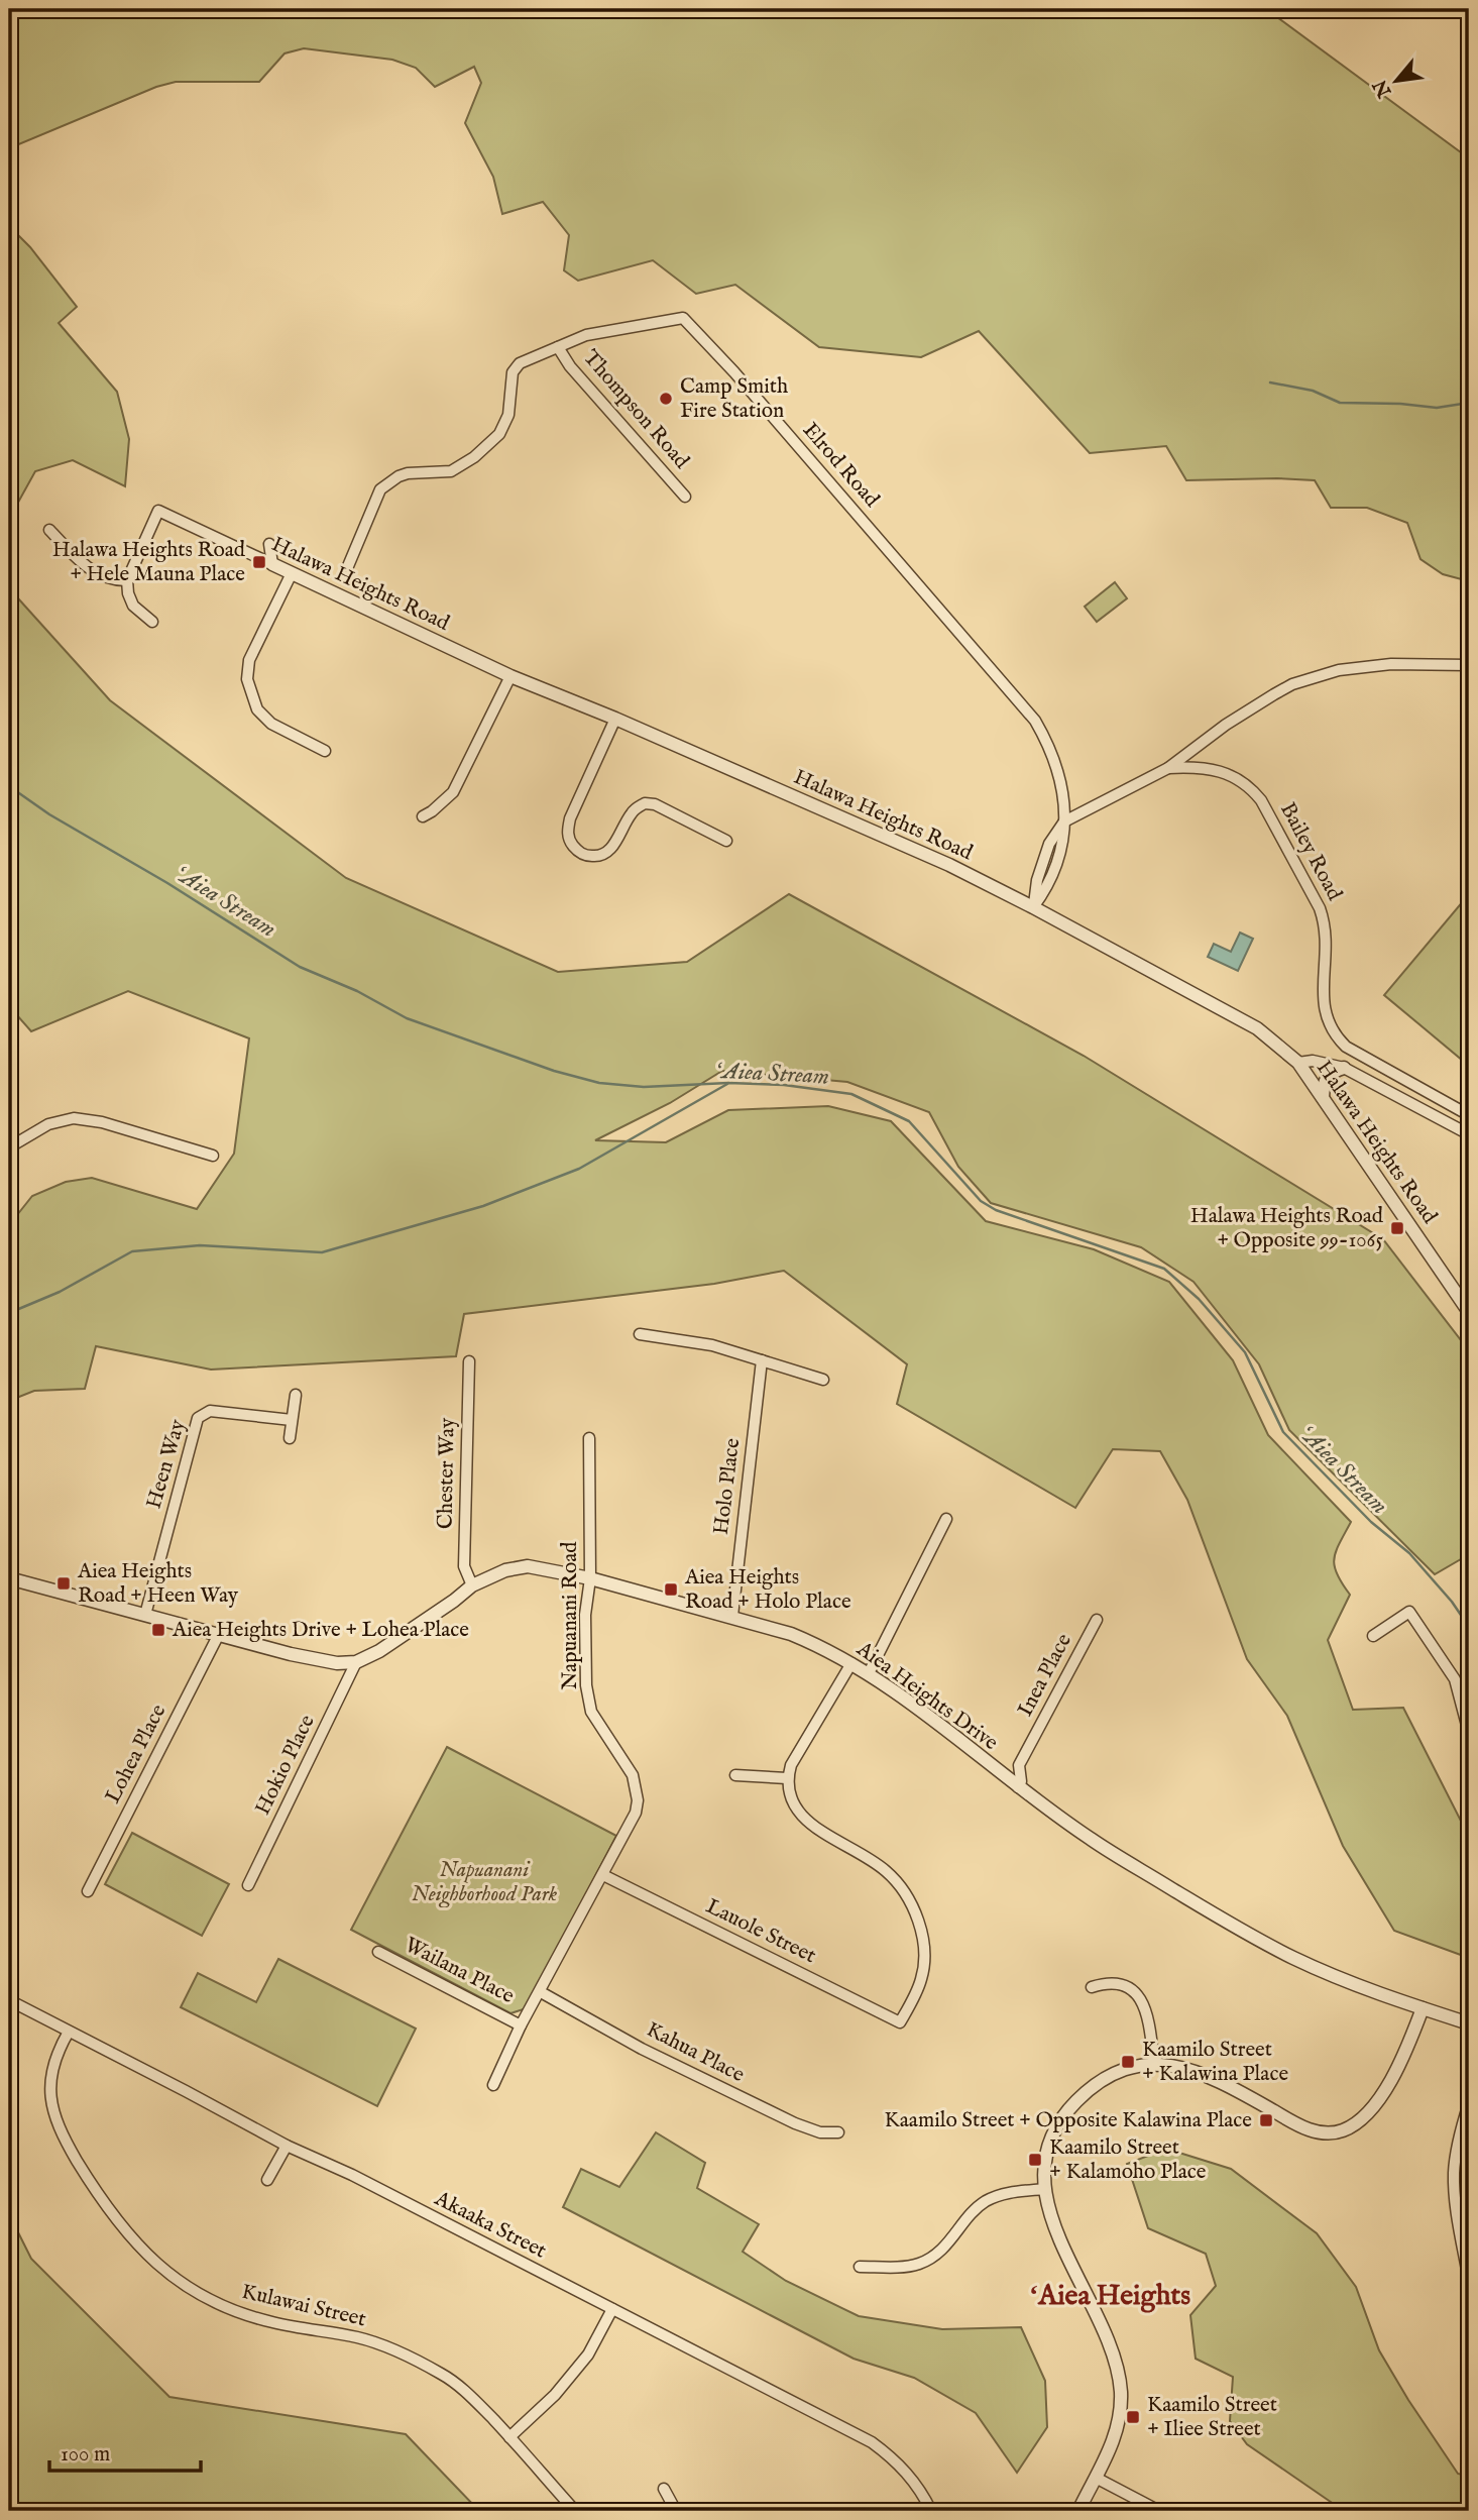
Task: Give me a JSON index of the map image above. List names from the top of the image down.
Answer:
{
  "streets": {
    "street": [
      "Thompson Road",
      "Elrod Road",
      "Halawa Heights Road",
      "Bailey Road",
      "Heen Way",
      "Chester Way",
      "Holo Place",
      "Napuanani Road",
      "Inea Place",
      "Aiea Heights Drive",
      "Lohea Place",
      "Hokio Place",
      "Lauole Street",
      "Wailana Place",
      "Kahua Place",
      "Akaaka Street",
      "Kulawai Street"
    ]
  },
  "crossings": [
    ["Thompson Road", "Elrod Road"],
    ["Elrod Road", "Bailey Road"],
    ["Chester Way", "Aiea Heights Drive"],
    ["Holo Place", "Aiea Heights Drive"],
    ["Napuanani Road", "Aiea Heights Drive"],
    ["Napuanani Road", "Lauole Street"],
    ["Napuanani Road", "Wailana Place"],
    ["Napuanani Road", "Kahua Place"],
    ["Inea Place", "Aiea Heights Drive"],
    ["Aiea Heights Drive", "Hokio Place"],
    ["Akaaka Street", "Kulawai Street"]
  ],
  "districts": ["ʻAiea Heights"],
  "water": ["ʻAiea Stream"],
  "parks": ["Napuanani Neighborhood Park"],
  "places": {
    "other": ["Camp Smith Fire Station"],
    "transit": [
      "Halawa Heights Road + Hele Mauna Place",
      "Halawa Heights Road + Opposite 99-1065",
      "Aiea Heights Road + Heen Way",
      "Aiea Heights Road + Holo Place",
      "Aiea Heights Drive + Lohea Place",
      "Kaamilo Street + Kalawina Place",
      "Kaamilo Street + Opposite Kalawina Place",
      "Kaamilo Street + Kalamoho Place",
      "Kaamilo Street + Iliee Street"
    ]
  },
  "scale_bar": "100 m",
  "north": "bottom left"
}
